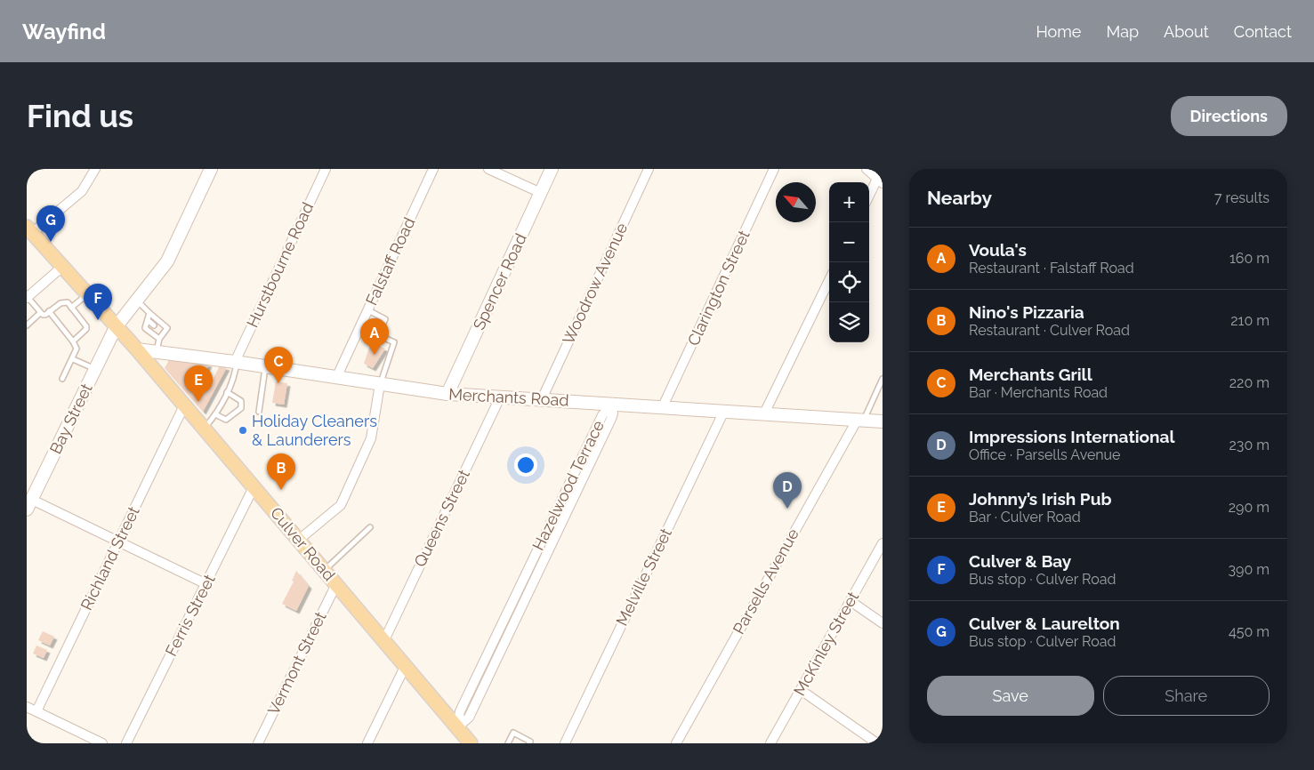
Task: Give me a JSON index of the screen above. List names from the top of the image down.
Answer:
{
  "streets": {
    "main road": ["Culver Road"],
    "street": [
      "Falstaff Road",
      "Hurstbourne Road",
      "Spencer Road",
      "Woodrow Avenue",
      "Clarington Street",
      "Merchants Road",
      "Bay Street",
      "Hazelwood Terrace",
      "Queens Street",
      "Richland Street",
      "Melville Street",
      "Parsells Avenue",
      "Ferris Street",
      "McKinley Street",
      "Vermont Street"
    ]
  },
  "crossings": [
    ["Falstaff Road", "Merchants Road"],
    ["Hurstbourne Road", "Merchants Road"],
    ["Spencer Road", "Merchants Road"],
    ["Woodrow Avenue", "Merchants Road"],
    ["Clarington Street", "Merchants Road"],
    ["Merchants Road", "Hazelwood Terrace"],
    ["Merchants Road", "Queens Street"],
    ["Merchants Road", "Culver Road"],
    ["Merchants Road", "Melville Street"],
    ["Merchants Road", "Parsells Avenue"],
    ["Bay Street", "Culver Road"],
    ["Hazelwood Terrace", "Culver Road"],
    ["Queens Street", "Culver Road"],
    ["Culver Road", "Richland Street"],
    ["Culver Road", "Ferris Street"],
    ["Culver Road", "Vermont Street"]
  ],
  "places": ["Holiday Cleaners & Launderers"],
  "north": "top left",
  "page": {
    "header": "Wayfind",
    "nav": [
      "Home",
      "Map",
      "About",
      "Contact"
    ],
    "buttons": [
      "Directions",
      ["Save", "Share"]
    ],
    "title": "Find us",
    "heading": ["Nearby", "7 results"],
    "map_buttons": ["+", "−"],
    "pins": [
      "G",
      "F",
      "A",
      "C",
      "E",
      "B",
      "D"
    ],
    "list": [
      {
        "mark": "A",
        "name": "Voula's",
        "note": "Restaurant · Falstaff Road",
        "value": "160 m"
      },
      {
        "mark": "B",
        "name": "Nino's Pizzaria",
        "note": "Restaurant · Culver Road",
        "value": "210 m"
      },
      {
        "mark": "C",
        "name": "Merchants Grill",
        "note": "Bar · Merchants Road",
        "value": "220 m"
      },
      {
        "mark": "D",
        "name": "Impressions International",
        "note": "Office · Parsells Avenue",
        "value": "230 m"
      },
      {
        "mark": "E",
        "name": "Johnny’s Irish Pub",
        "note": "Bar · Culver Road",
        "value": "290 m"
      },
      {
        "mark": "F",
        "name": "Culver & Bay",
        "note": "Bus stop · Culver Road",
        "value": "390 m"
      },
      {
        "mark": "G",
        "name": "Culver & Laurelton",
        "note": "Bus stop · Culver Road",
        "value": "450 m"
      }
    ]
  }
}
